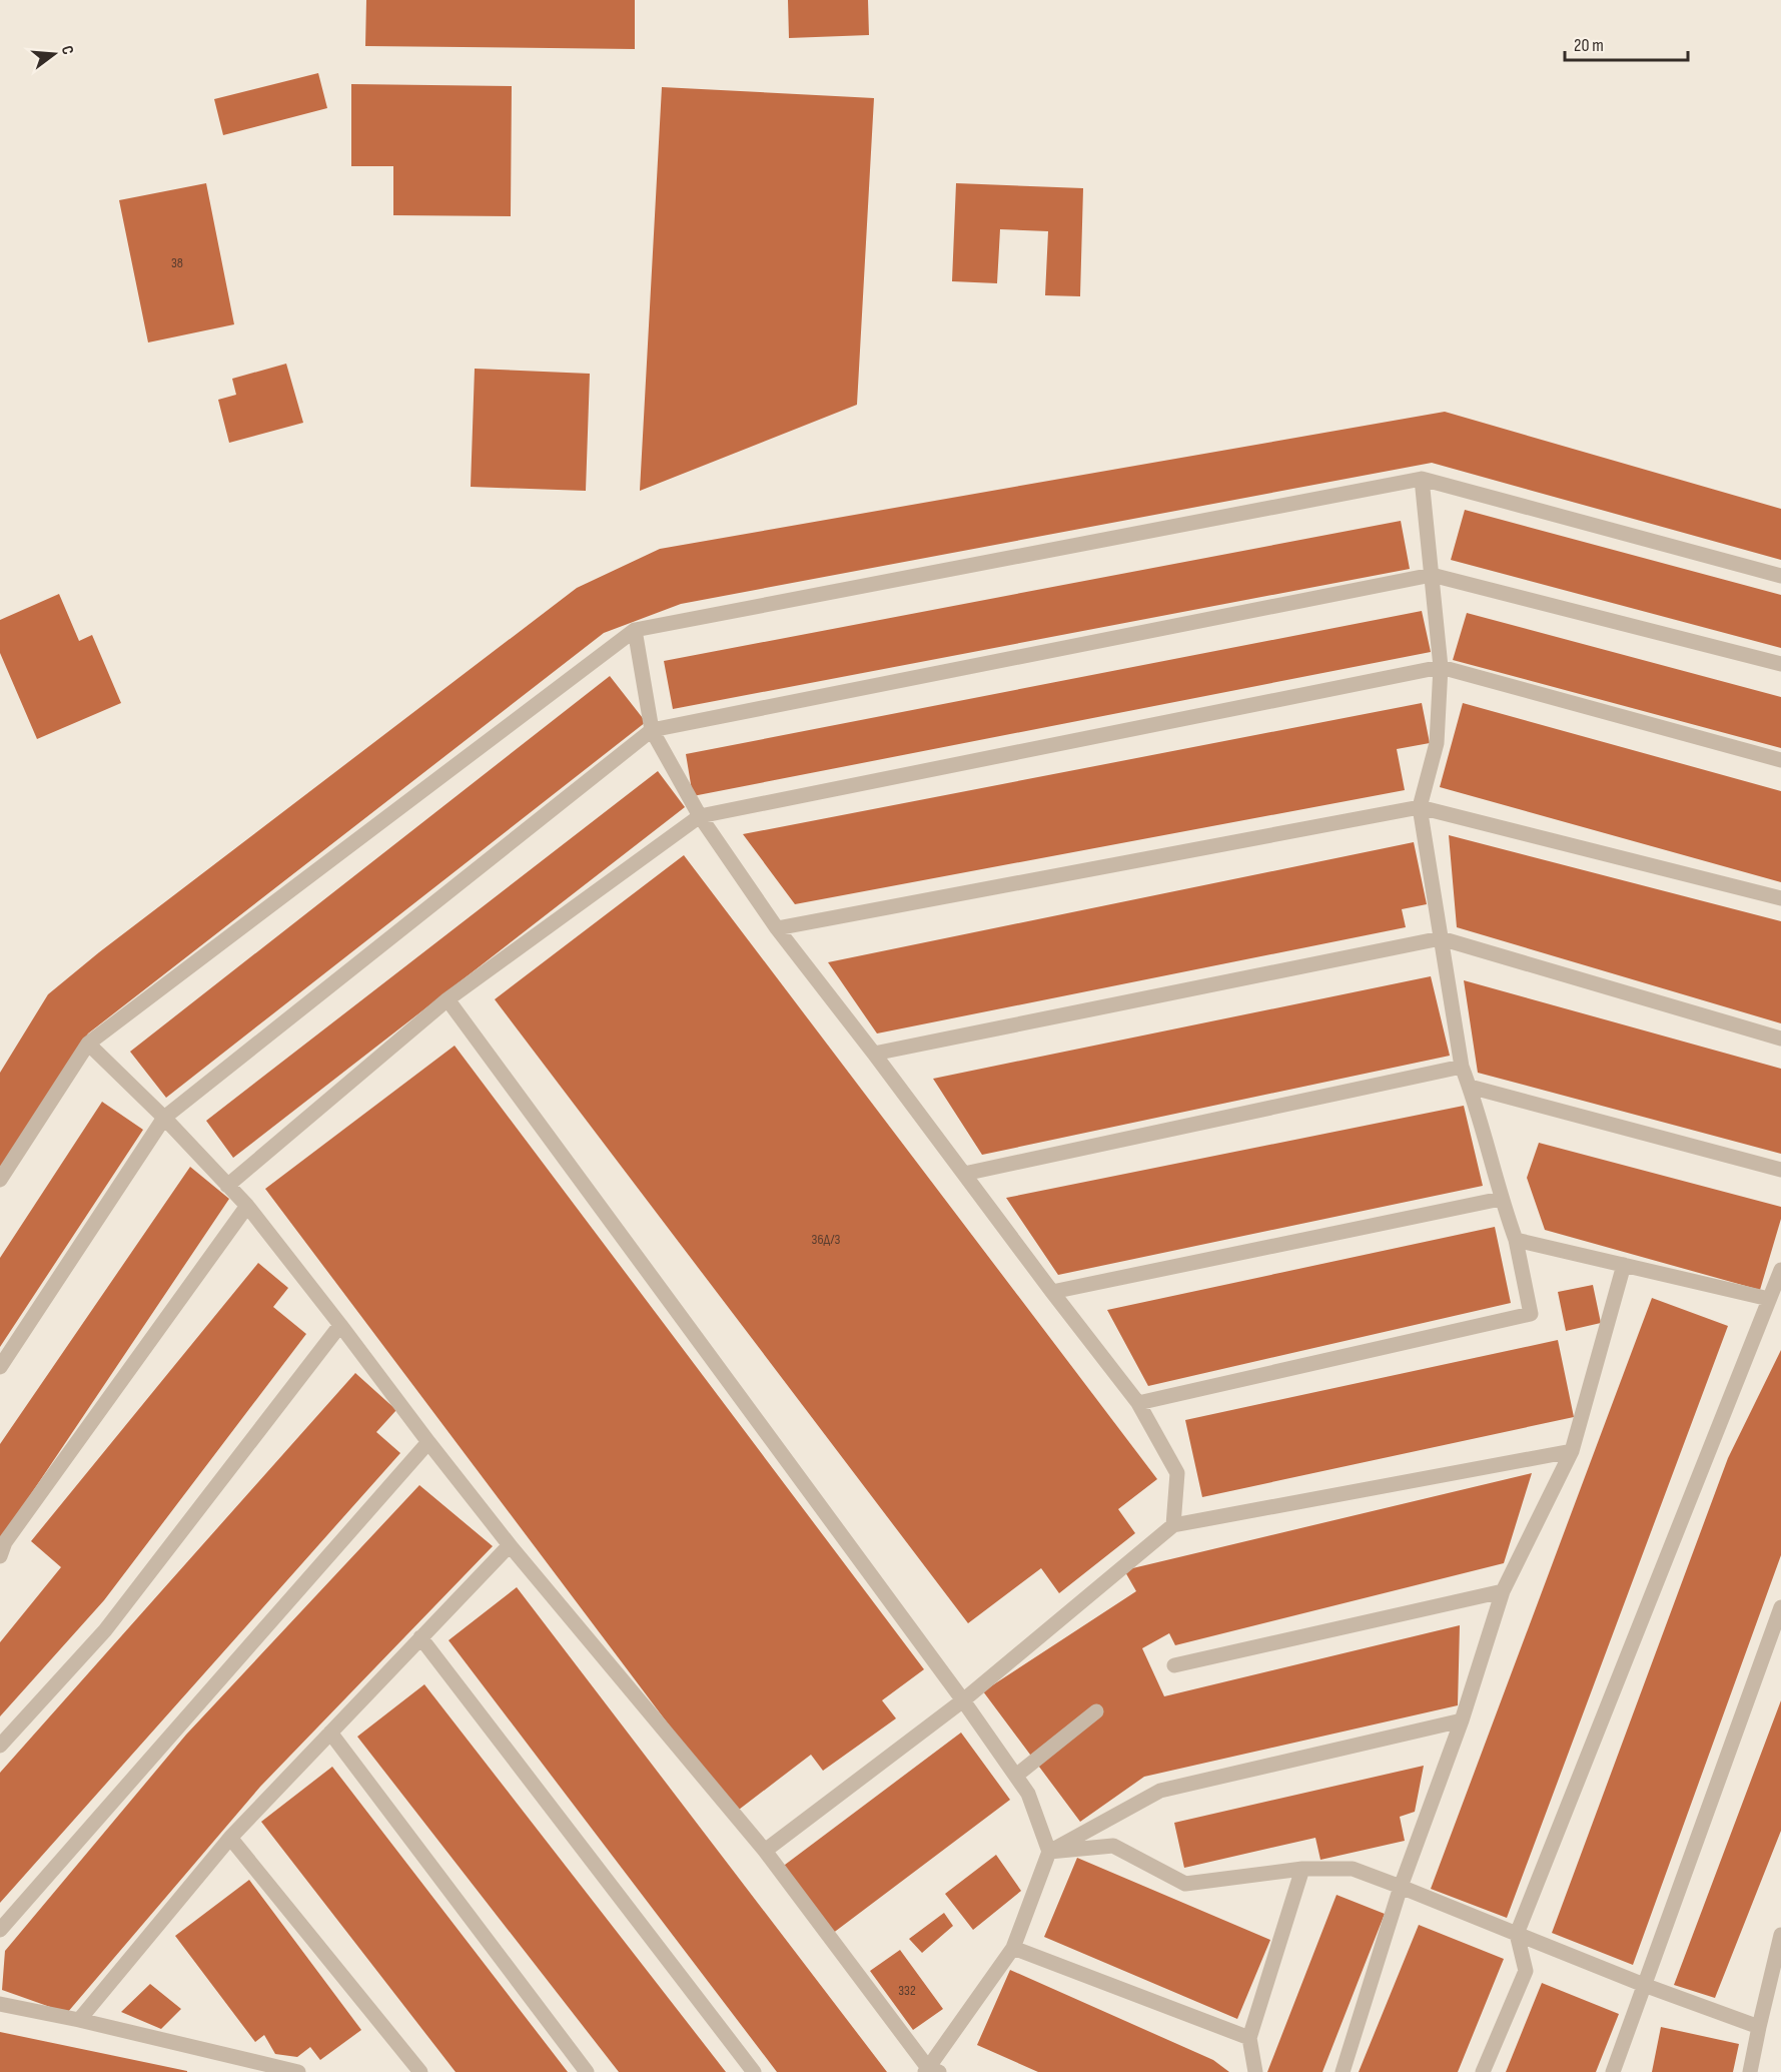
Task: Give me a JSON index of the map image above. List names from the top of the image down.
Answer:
{
  "house_numbers": ["38", "36Д/3", "332"],
  "scale_bar": "20 m",
  "north": "right"
}
